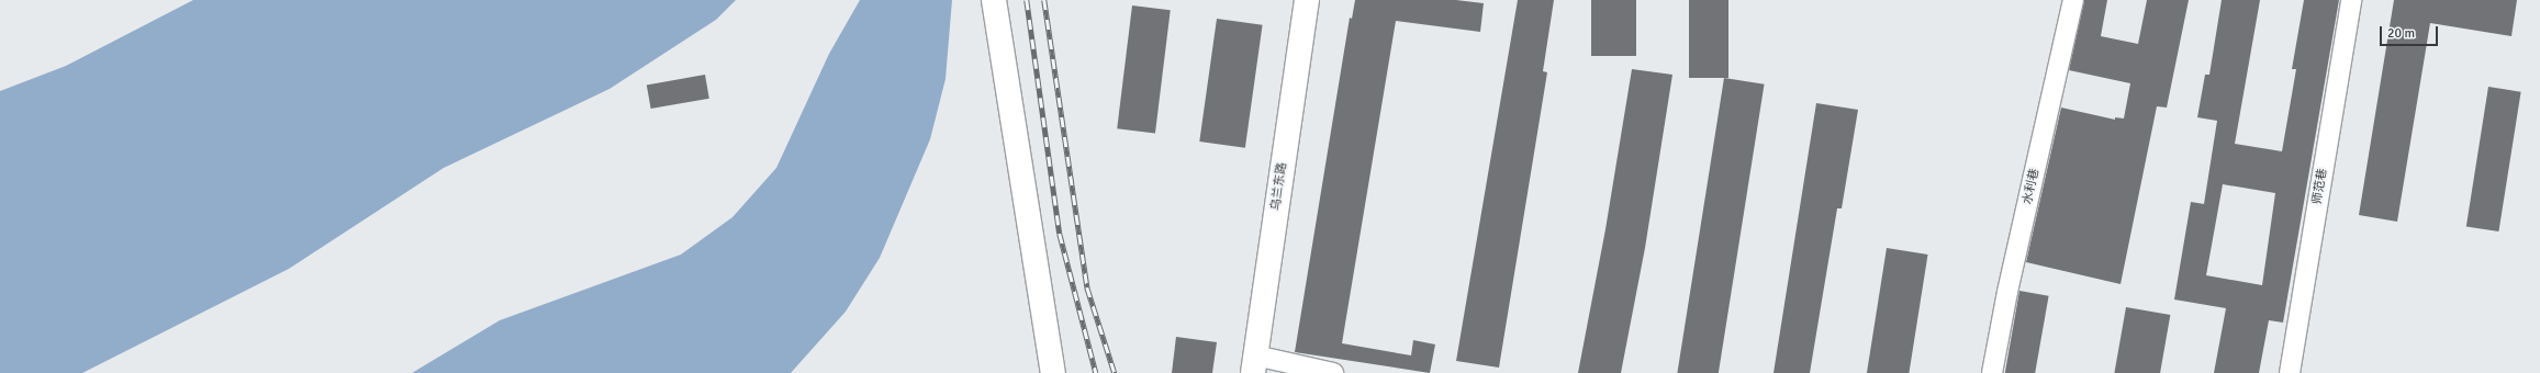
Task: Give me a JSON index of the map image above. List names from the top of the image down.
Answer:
{
  "streets": {
    "main road": ["乌兰东路"],
    "street": ["水利巷", "师范巷"]
  },
  "scale_bar": "20 m"
}
